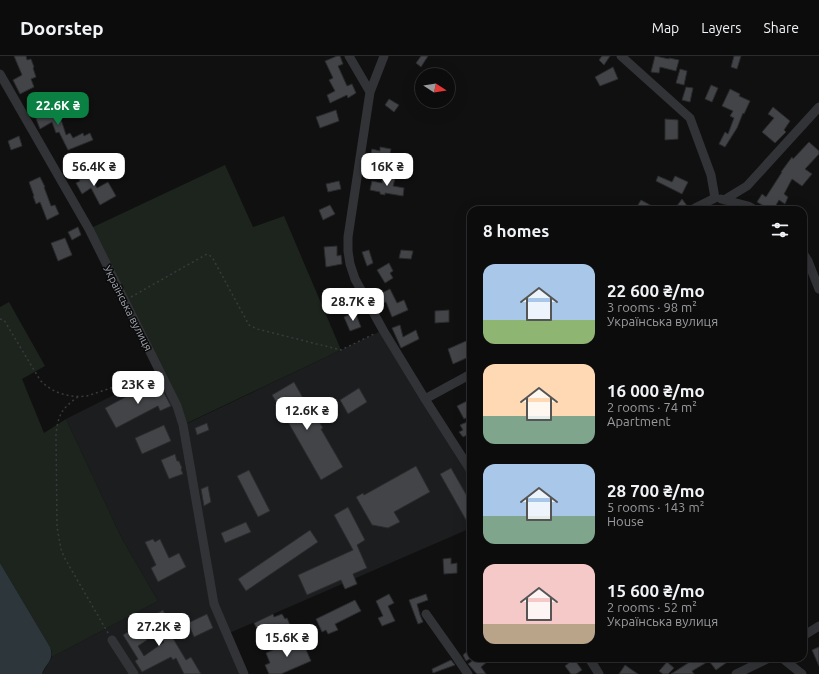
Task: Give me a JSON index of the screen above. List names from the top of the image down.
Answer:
{
  "streets": {
    "street": ["Українська вулиця"]
  },
  "north": "right",
  "page": {
    "header": "Doorstep",
    "nav": ["Map", "Layers", "Share"],
    "price": [
      "22.6K ₴",
      "56.4K ₴",
      "16K ₴",
      "28.7K ₴",
      "23K ₴",
      "12.6K ₴",
      "27.2K ₴",
      "15.6K ₴"
    ],
    "heading": "8 homes",
    "list": [
      {
        "name": "22 600 ₴/mo",
        "note": "3 rooms · 98 m² · Українська вулиця"
      },
      {
        "name": "16 000 ₴/mo",
        "note": "2 rooms · 74 m² · Apartment"
      },
      {
        "name": "28 700 ₴/mo",
        "note": "5 rooms · 143 m² · House"
      },
      {
        "name": "15 600 ₴/mo",
        "note": "2 rooms · 52 m² · Українська вулиця"
      }
    ]
  }
}
